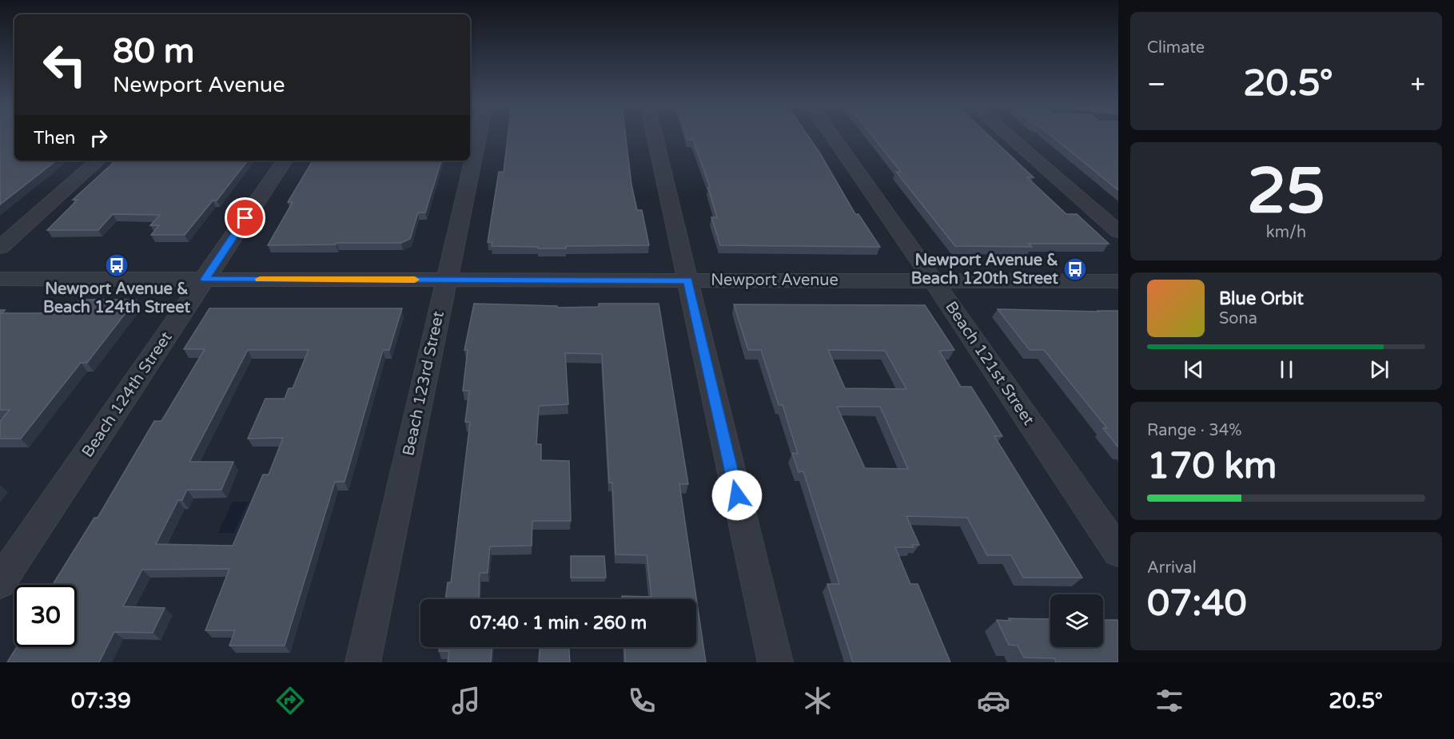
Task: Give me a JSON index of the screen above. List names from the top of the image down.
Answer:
{
  "streets": {
    "street": [
      "Newport Avenue",
      "Beach 121st Street",
      "Beach 123rd Street",
      "Beach 124th Street"
    ]
  },
  "crossings": [
    ["Newport Avenue", "Beach 121st Street"],
    ["Newport Avenue", "Beach 123rd Street"],
    ["Newport Avenue", "Beach 124th Street"]
  ],
  "places": {
    "bus stop": ["Newport Avenue & Beach 124th Street", "Newport Avenue & Beach 120th Street"]
  },
  "page": {
    "tile": [
      "Climate",
      ["25", "km/h"],
      ["Range · 34%", "170 km"],
      ["Arrival", "07:40"]
    ],
    "turn": ["80 m", "Newport Avenue"],
    "heat": ["−", "20.5°", "+"],
    "then": "Then",
    "song": ["Blue Orbit", "Sona"],
    "limit": "30",
    "trip": "07:40 · 1 min · 260 m",
    "tabs": ["07:39", "20.5°"]
  }
}
